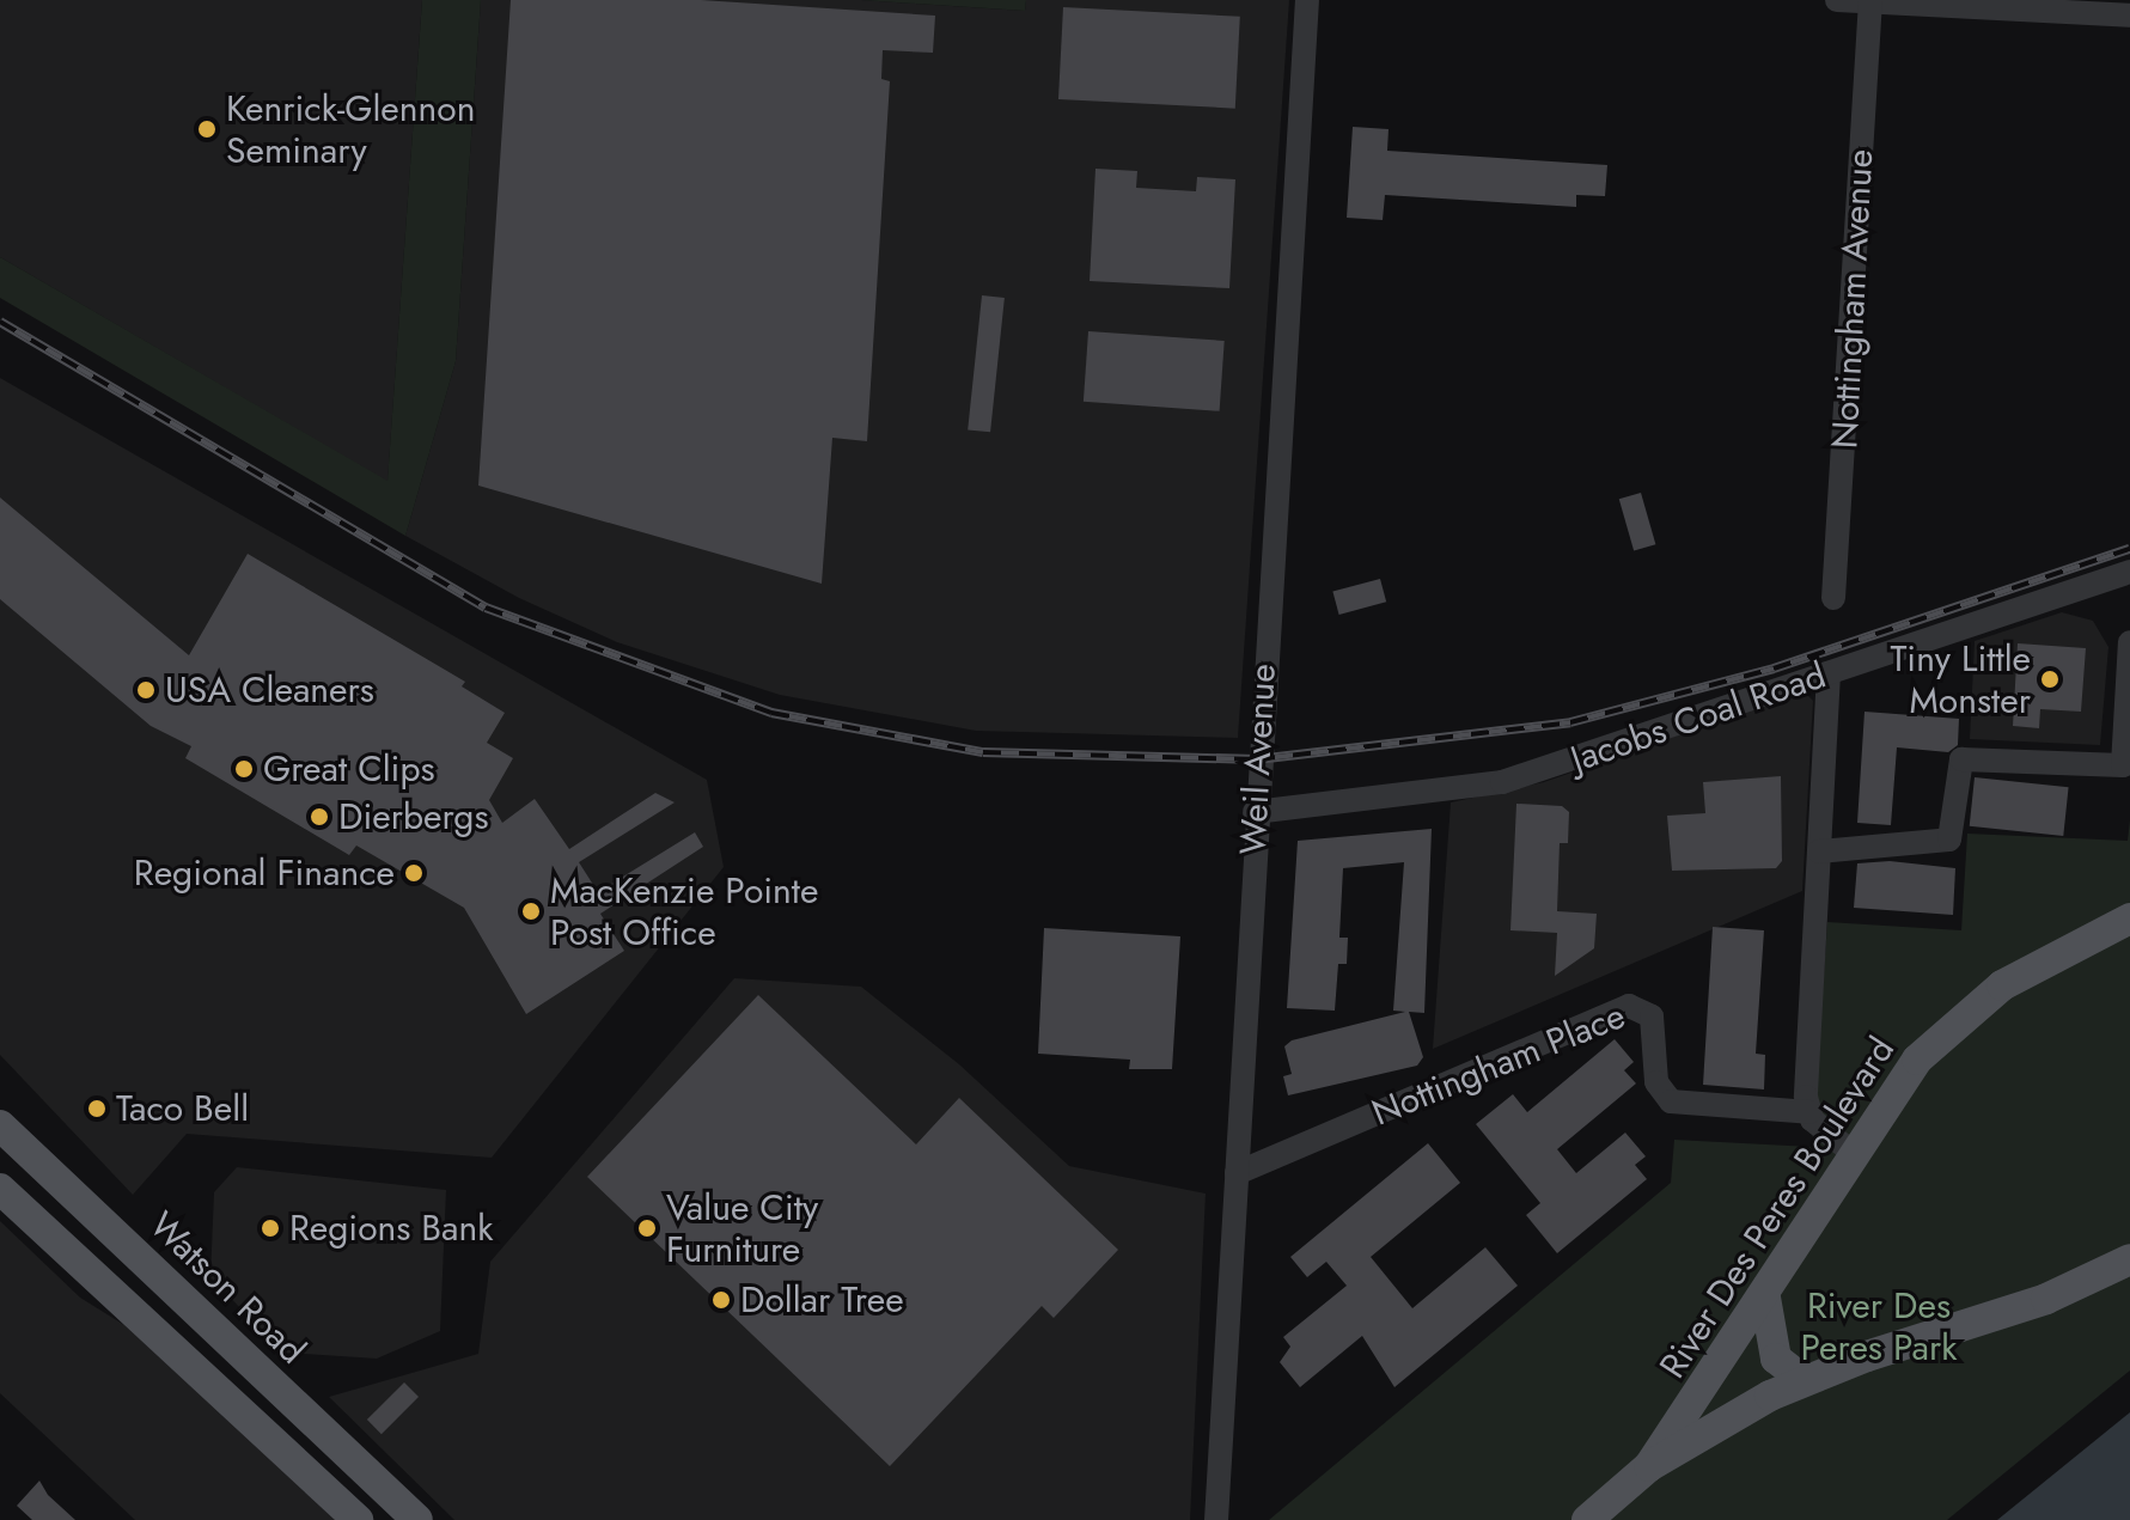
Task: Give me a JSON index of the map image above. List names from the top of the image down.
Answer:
{
  "streets": {
    "main road": ["River Des Peres Boulevard", "Watson Road"],
    "street": [
      "Nottingham Avenue",
      "Jacobs Coal Road",
      "Weil Avenue",
      "Nottingham Place"
    ]
  },
  "crossings": [
    ["Jacobs Coal Road", "Weil Avenue"],
    ["Weil Avenue", "Nottingham Place"]
  ],
  "parks": ["River Des Peres Park"],
  "places": [
    "Kenrick-Glennon Seminary",
    "Tiny Little Monster",
    "USA Cleaners",
    "Great Clips",
    "Dierbergs",
    "Regional Finance",
    "MacKenzie Pointe Post Office",
    "Taco Bell",
    "Regions Bank",
    "Value City Furniture",
    "Dollar Tree"
  ]
}
